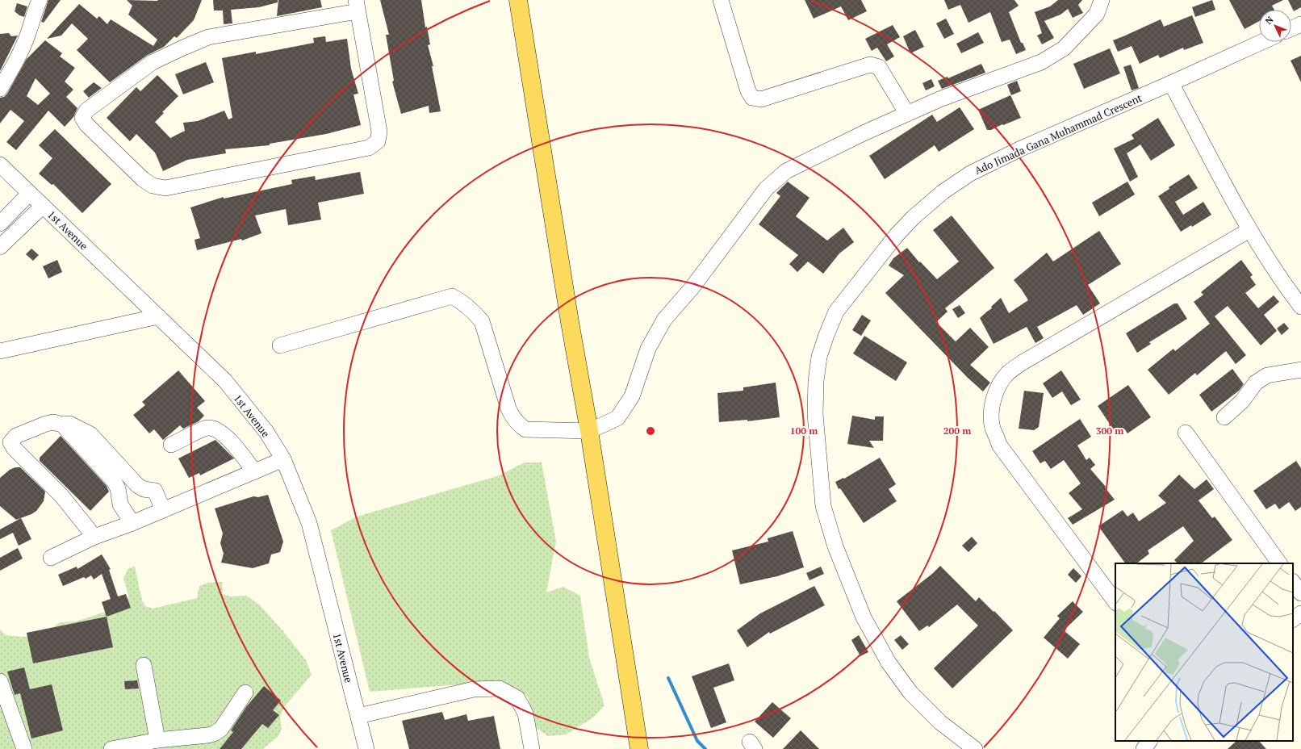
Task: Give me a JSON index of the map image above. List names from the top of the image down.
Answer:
{
  "streets": {
    "street": ["Ado Jimada Gana Muhammad Crescent", "1st Avenue"]
  },
  "north": "top left",
  "rings": ["100 m", "200 m", "300 m"]
}
